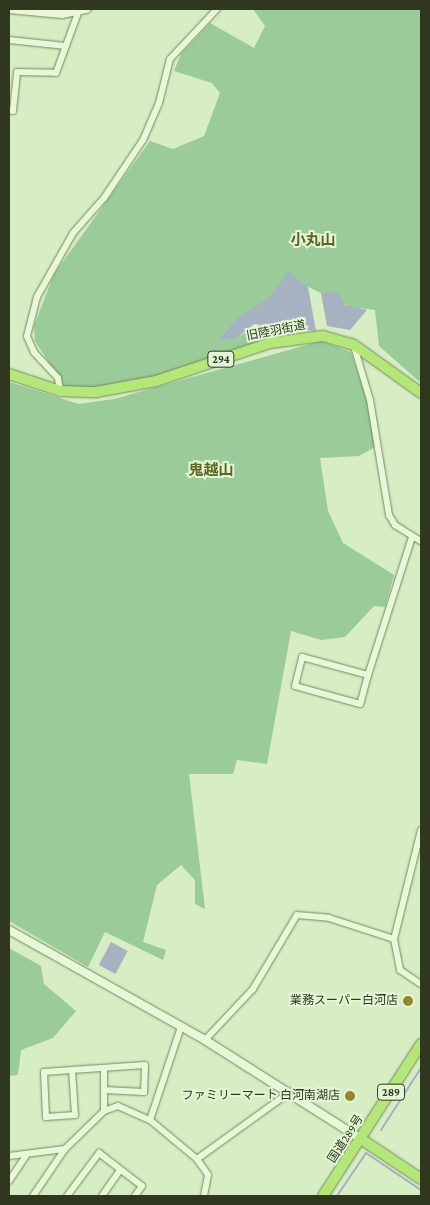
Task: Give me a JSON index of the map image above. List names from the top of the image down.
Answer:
{
  "streets": {
    "highway": [
      "旧陸羽街道",
      "294",
      "289",
      "国道289号"
    ]
  },
  "districts": ["小丸山", "鬼越山"],
  "places": ["業務スーパー白河店", "ファミリーマート 白河南湖店"]
}
